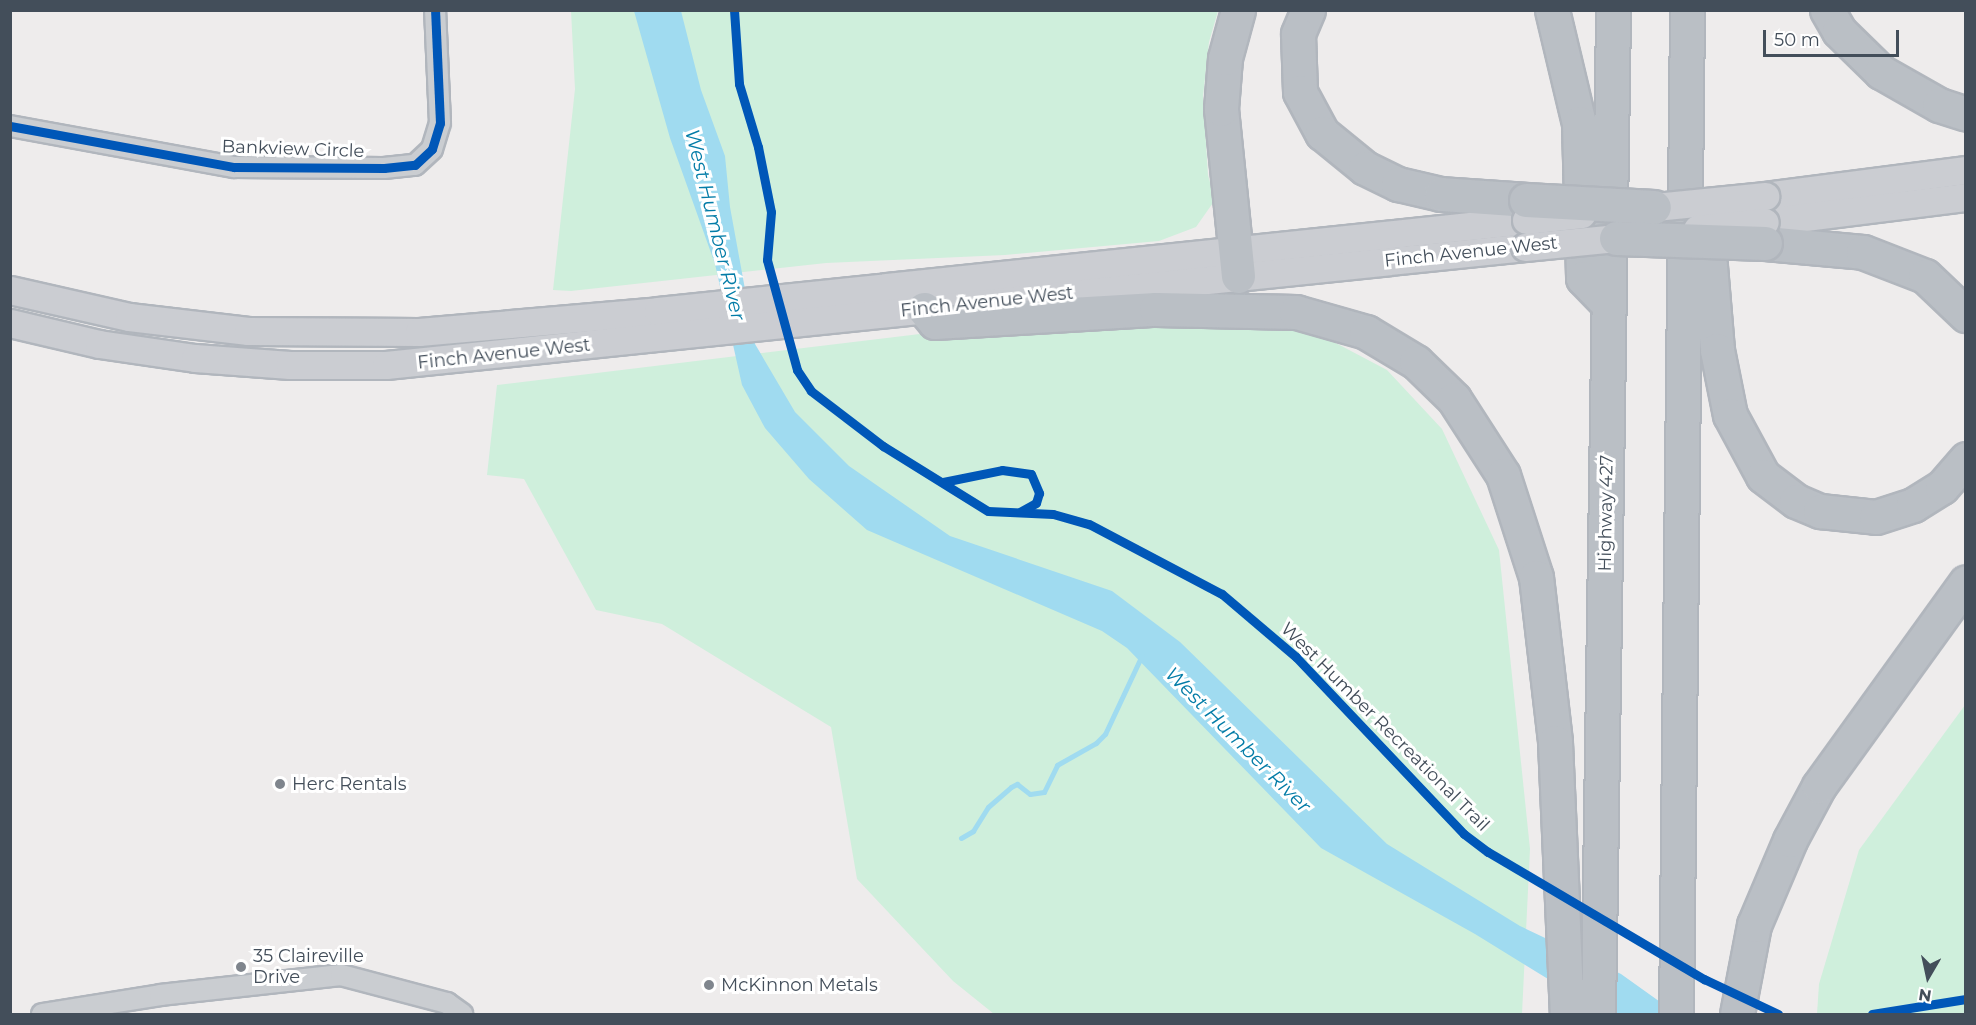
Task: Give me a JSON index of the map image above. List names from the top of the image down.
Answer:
{
  "streets": {
    "highway": ["Highway 427"],
    "main road": ["Finch Avenue West"],
    "street": ["Bankview Circle"],
    "cycle path": ["West Humber Recreational Trail"]
  },
  "water": ["West Humber River"],
  "places": ["Herc Rentals", "35 Claireville Drive", "McKinnon Metals"],
  "scale_bar": "50 m",
  "north": "bottom"
}
